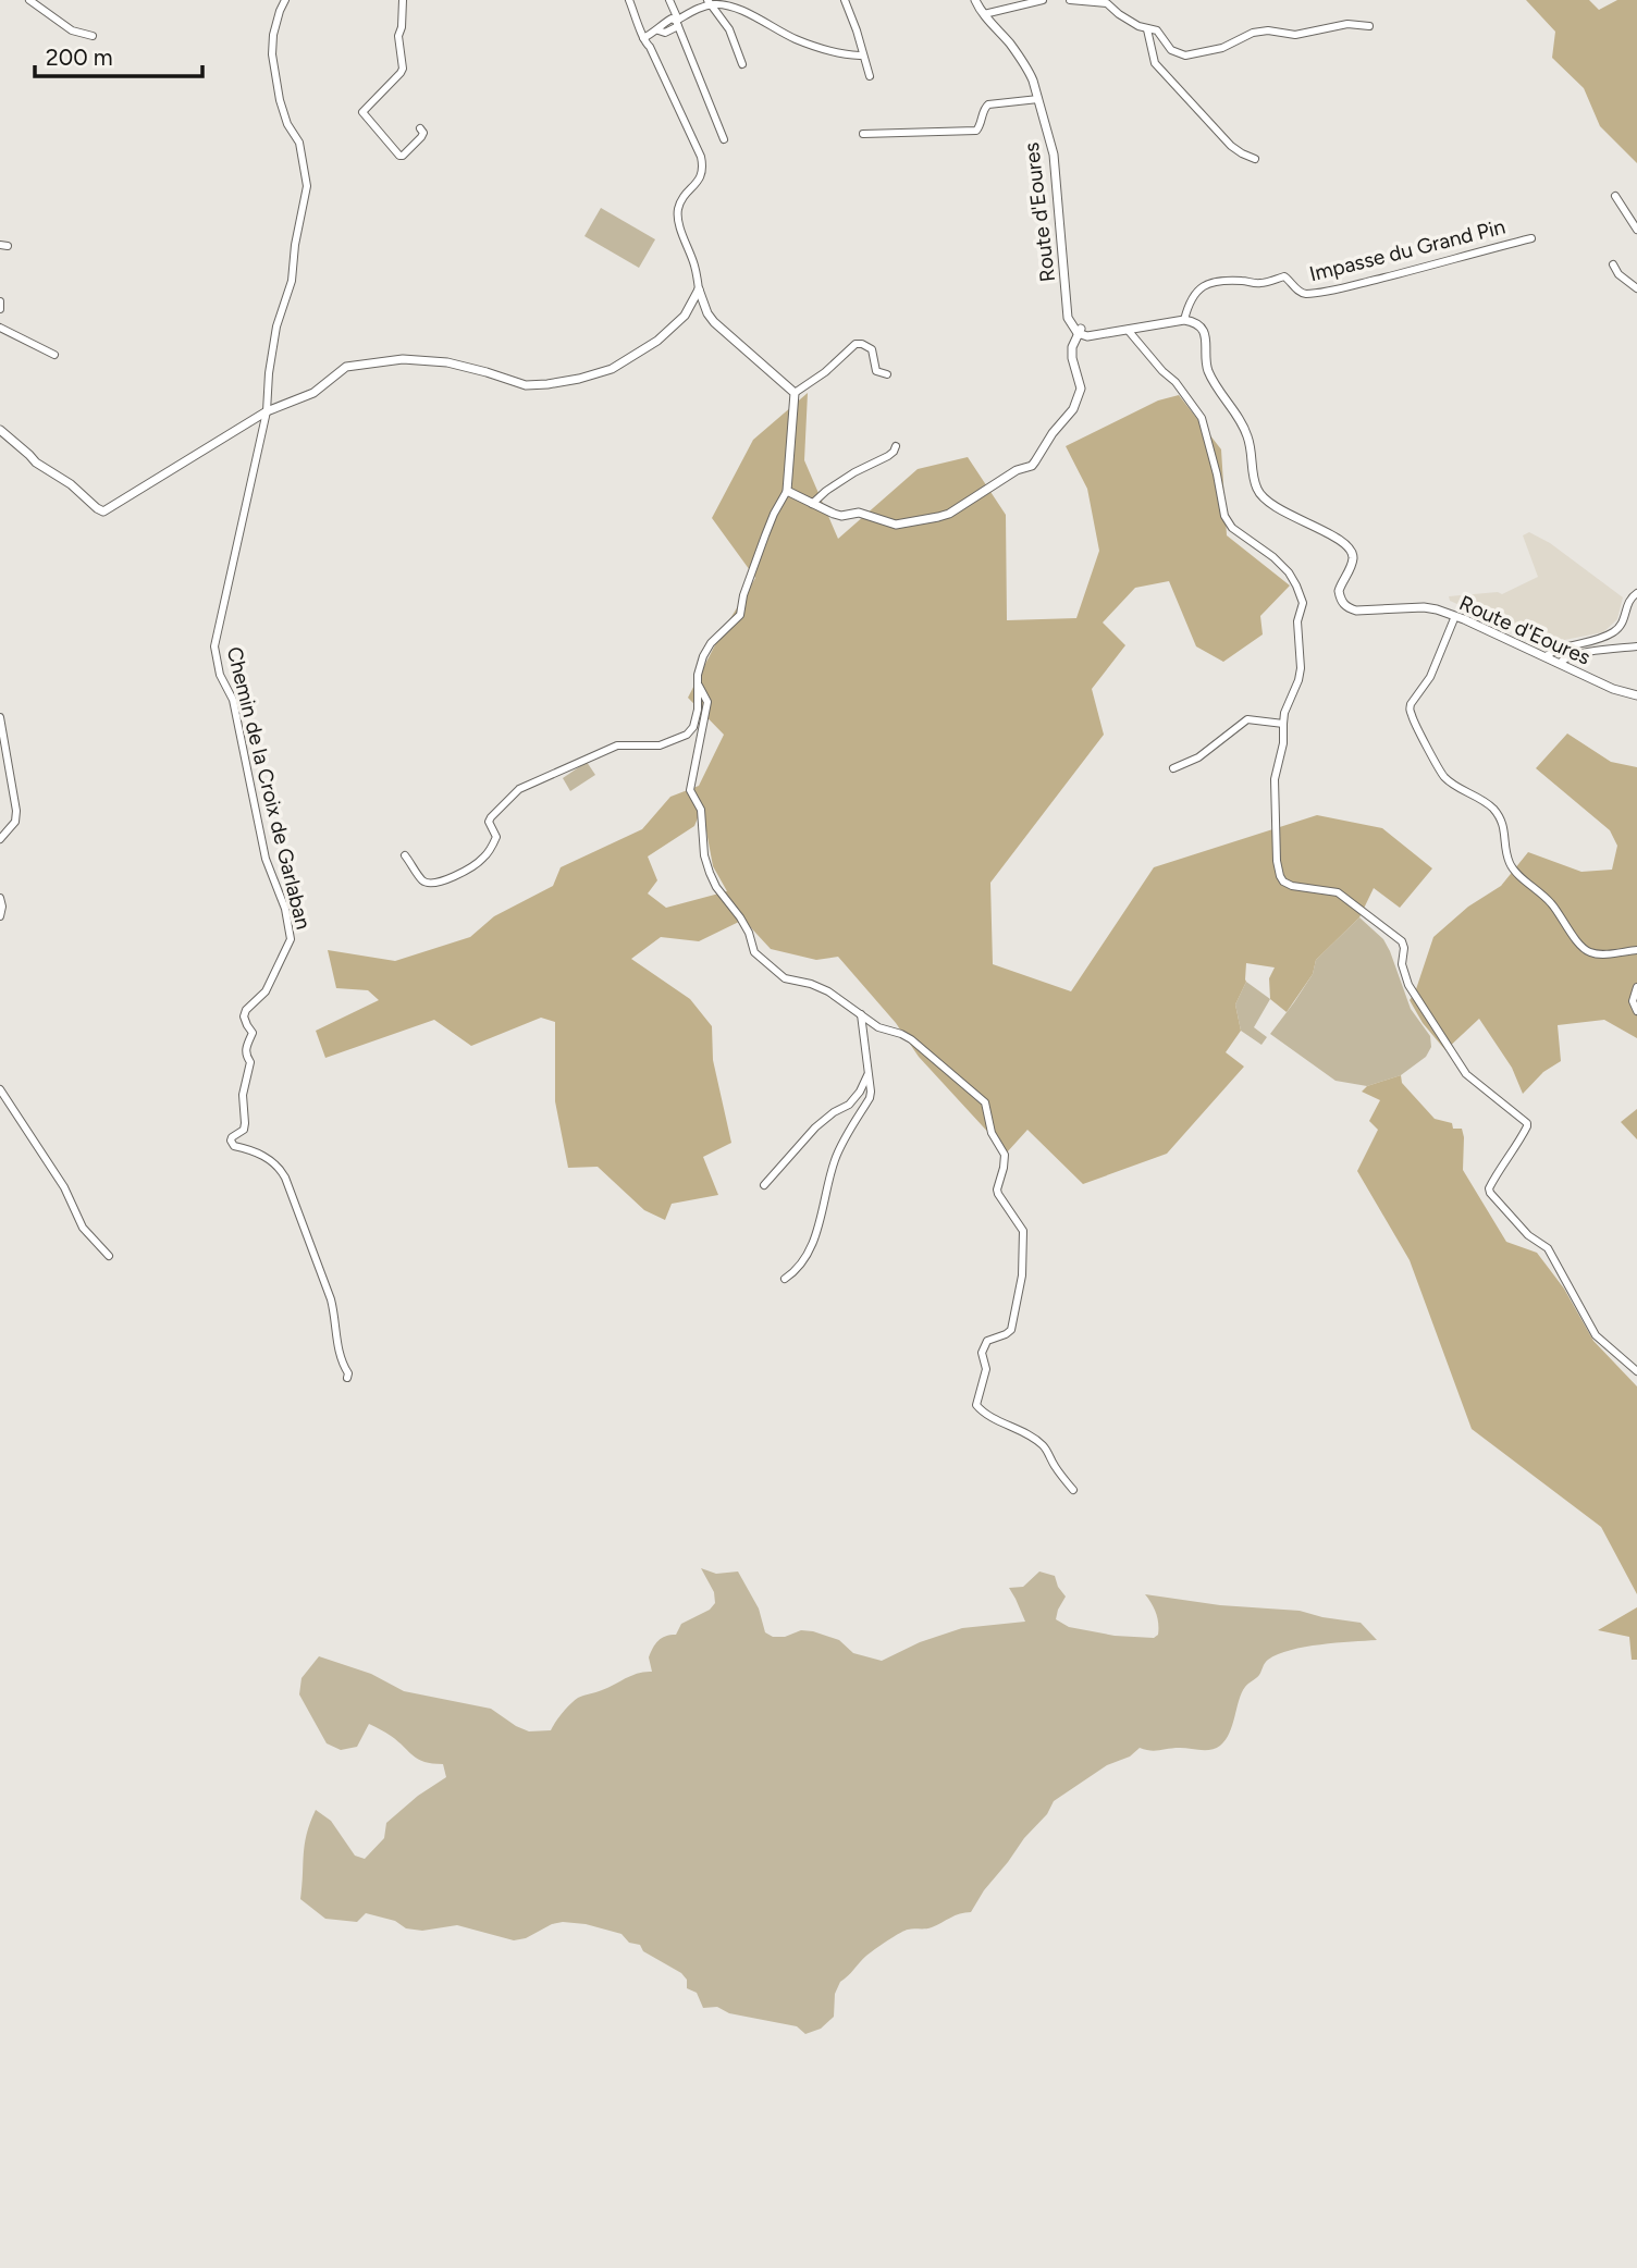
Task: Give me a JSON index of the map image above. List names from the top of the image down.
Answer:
{
  "streets": {
    "street": ["Route d'Eoures", "Impasse du Grand Pin", "Chemin de la Croix de Garlaban"]
  },
  "crossings": [
    ["Route d'Eoures", "Impasse du Grand Pin"]
  ],
  "scale_bar": "200 m"
}
